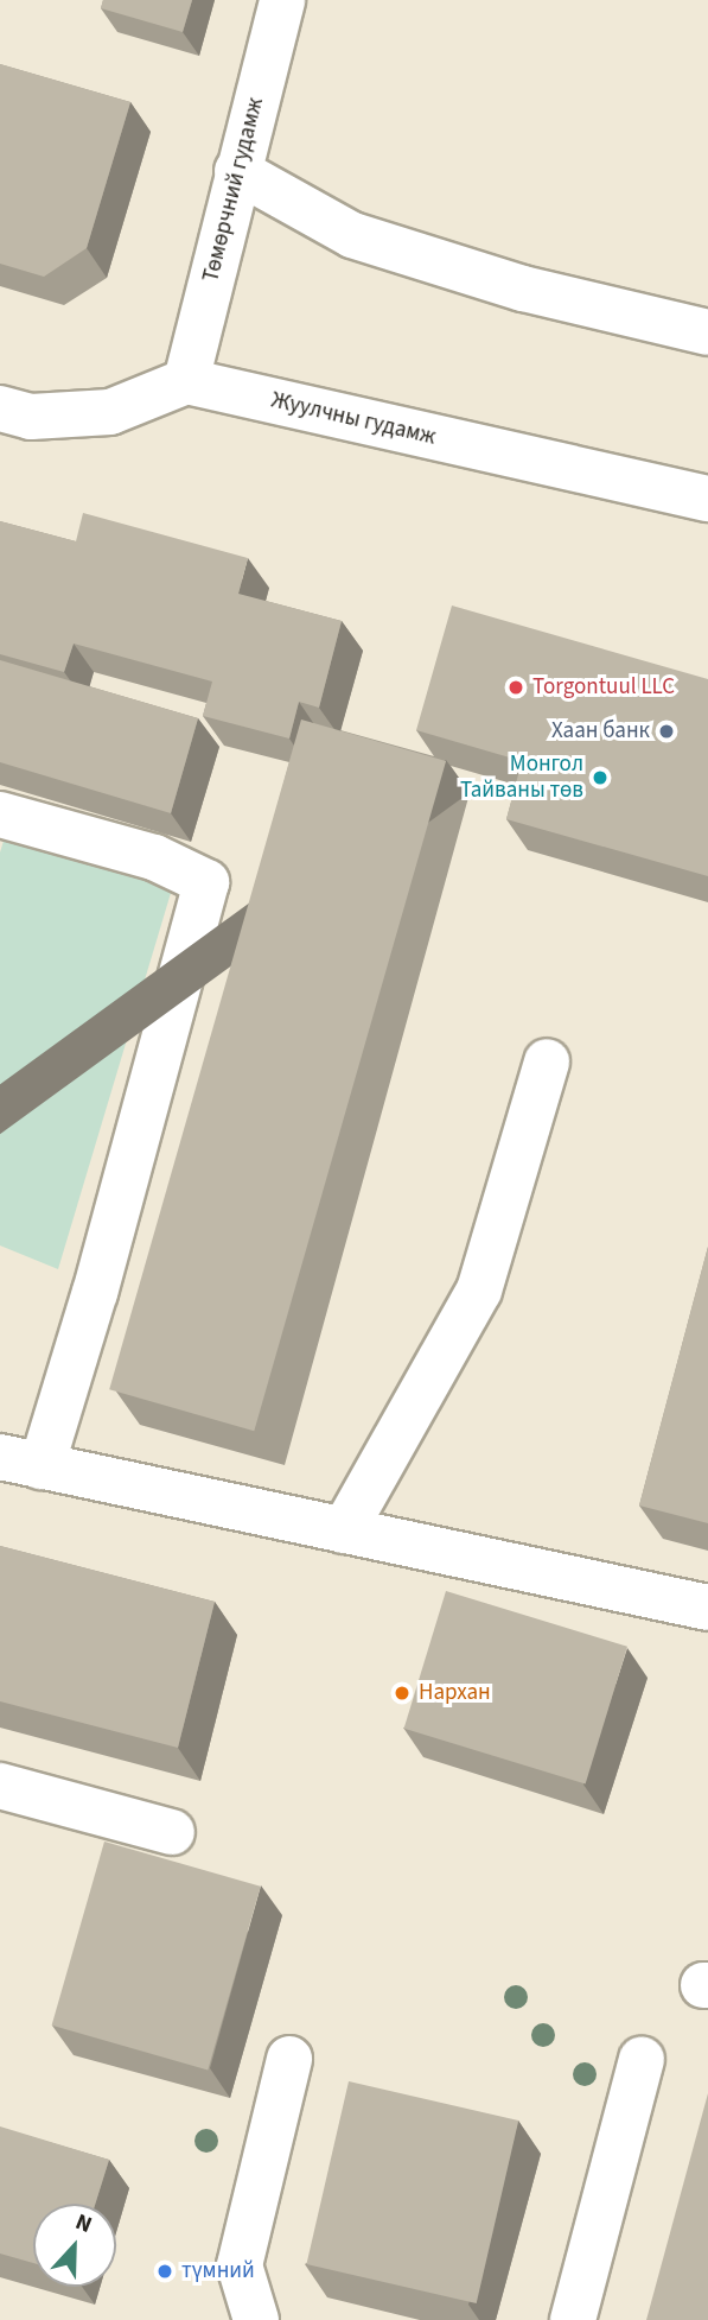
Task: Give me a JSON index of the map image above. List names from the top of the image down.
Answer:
{
  "streets": {
    "street": ["Төмөрчний гудамж", "Жуулчны гудамж"]
  },
  "crossings": [
    ["Төмөрчний гудамж", "Жуулчны гудамж"]
  ],
  "places": [
    "Torgontuul LLC",
    "Хаан банк",
    "Монгол Тайваны төв",
    "Нархан",
    "түмний"
  ],
  "north": "top"
}
